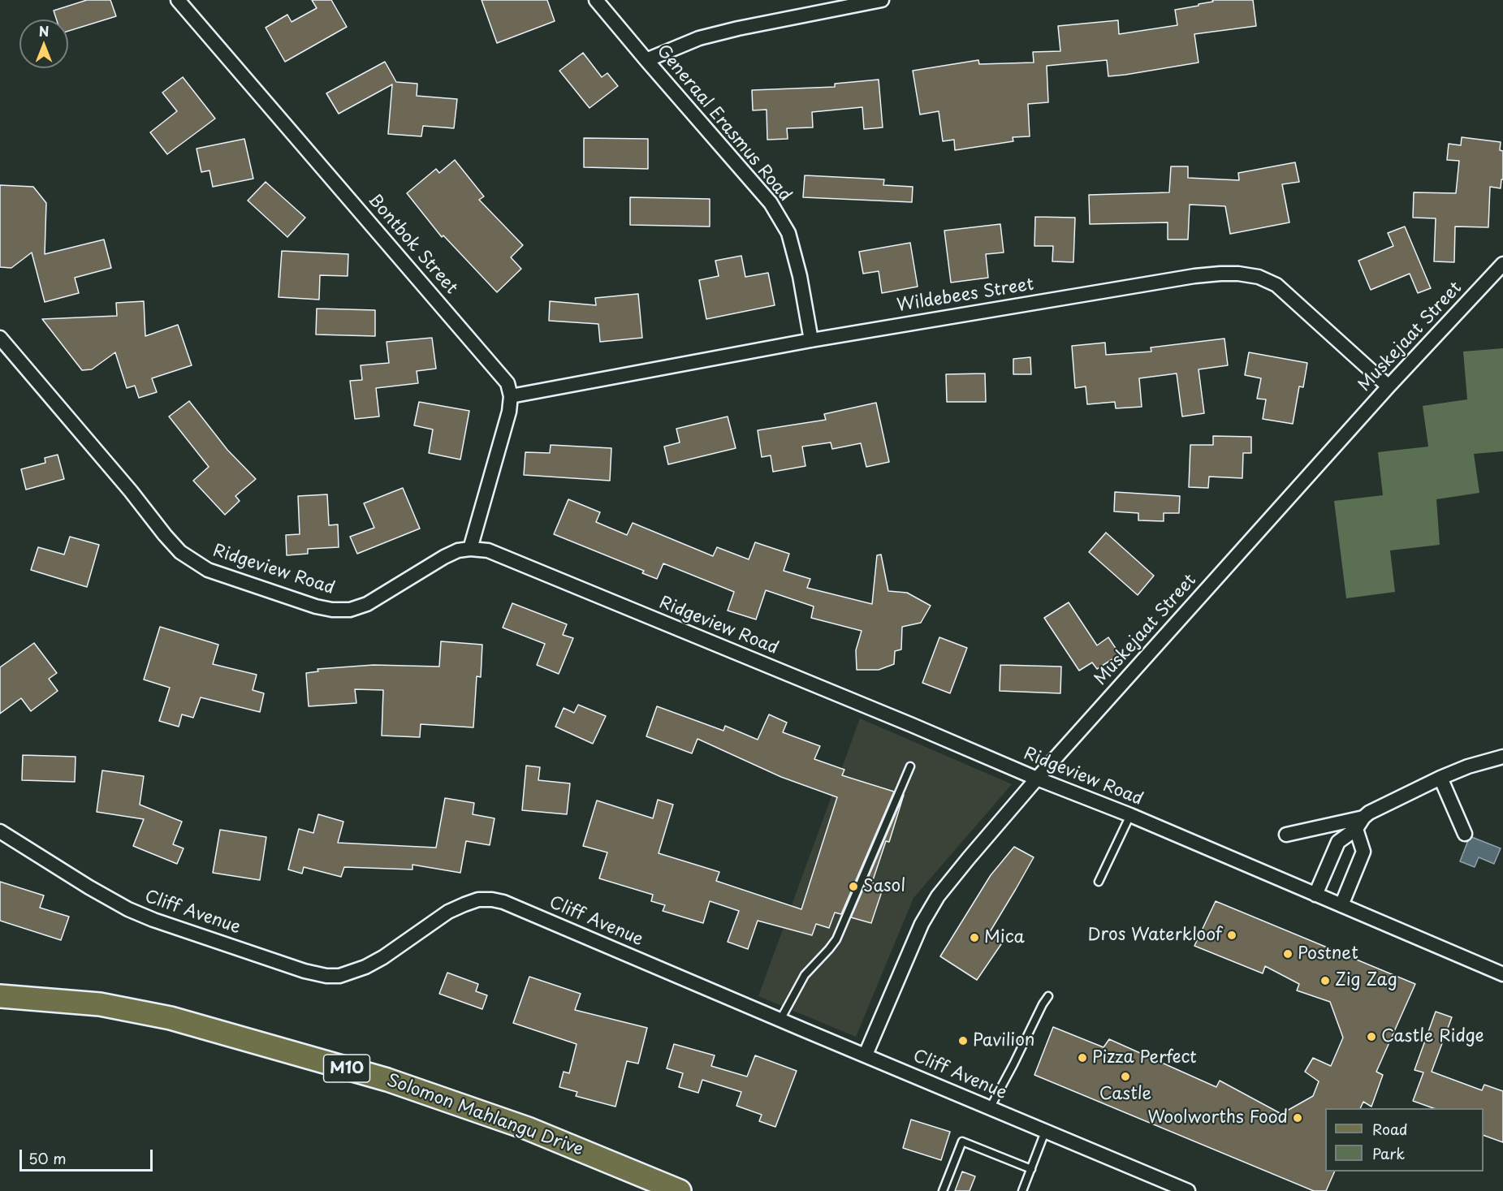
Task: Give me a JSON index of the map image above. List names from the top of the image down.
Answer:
{
  "streets": {
    "main road": ["M10", "Solomon Mahlangu Drive"],
    "street": [
      "Generaal Erasmus Road",
      "Bontbok Street",
      "Wildebees Street",
      "Muskejaat Street",
      "Ridgeview Road",
      "Cliff Avenue"
    ]
  },
  "crossings": [
    ["Generaal Erasmus Road", "Wildebees Street"],
    ["Bontbok Street", "Wildebees Street"],
    ["Wildebees Street", "Muskejaat Street"],
    ["Muskejaat Street", "Ridgeview Road"],
    ["Muskejaat Street", "Cliff Avenue"]
  ],
  "places": [
    "Sasol",
    "Dros Waterkloof",
    "Mica",
    "Postnet",
    "Zig Zag",
    "Castle Ridge",
    "Pavilion",
    "Pizza Perfect",
    "Castle",
    "Woolworths Food"
  ],
  "legend": ["Road", "Park"],
  "scale_bar": "50 m",
  "north": "top"
}
